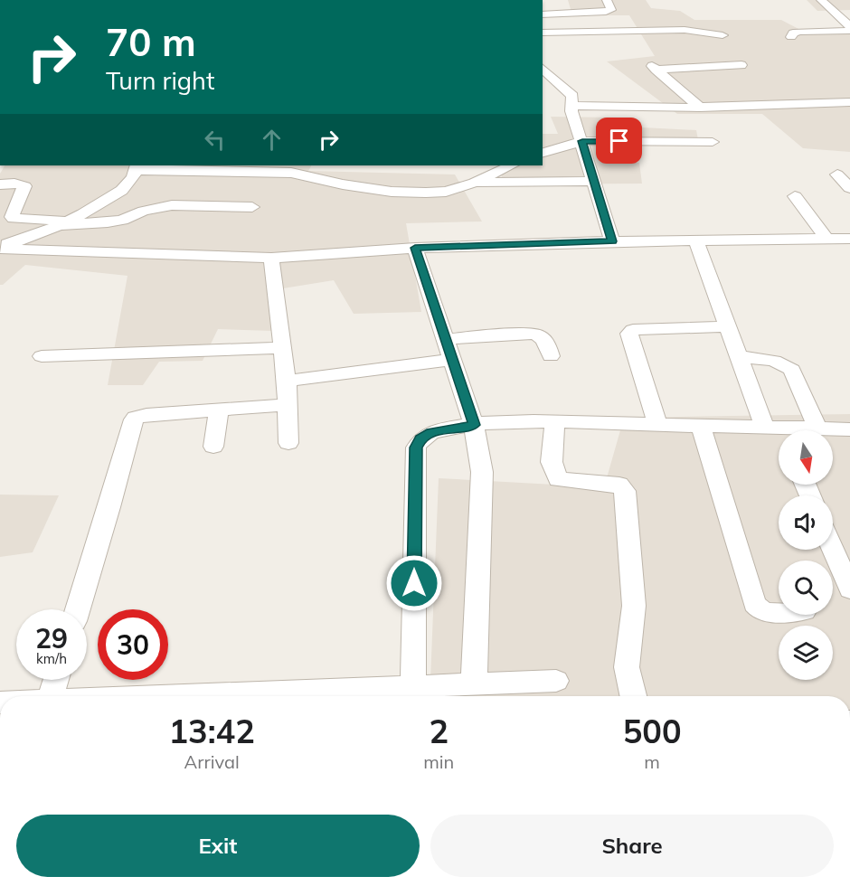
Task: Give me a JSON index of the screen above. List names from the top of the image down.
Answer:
{
  "north": "bottom",
  "page": {
    "turn": ["70 m", "Turn right"],
    "speed": "29 km/h",
    "limit": "30",
    "eta": [
      "13:42",
      "Arrival",
      "2",
      "min",
      "500",
      "m"
    ],
    "buttons": ["Exit", "Share"]
  }
}
